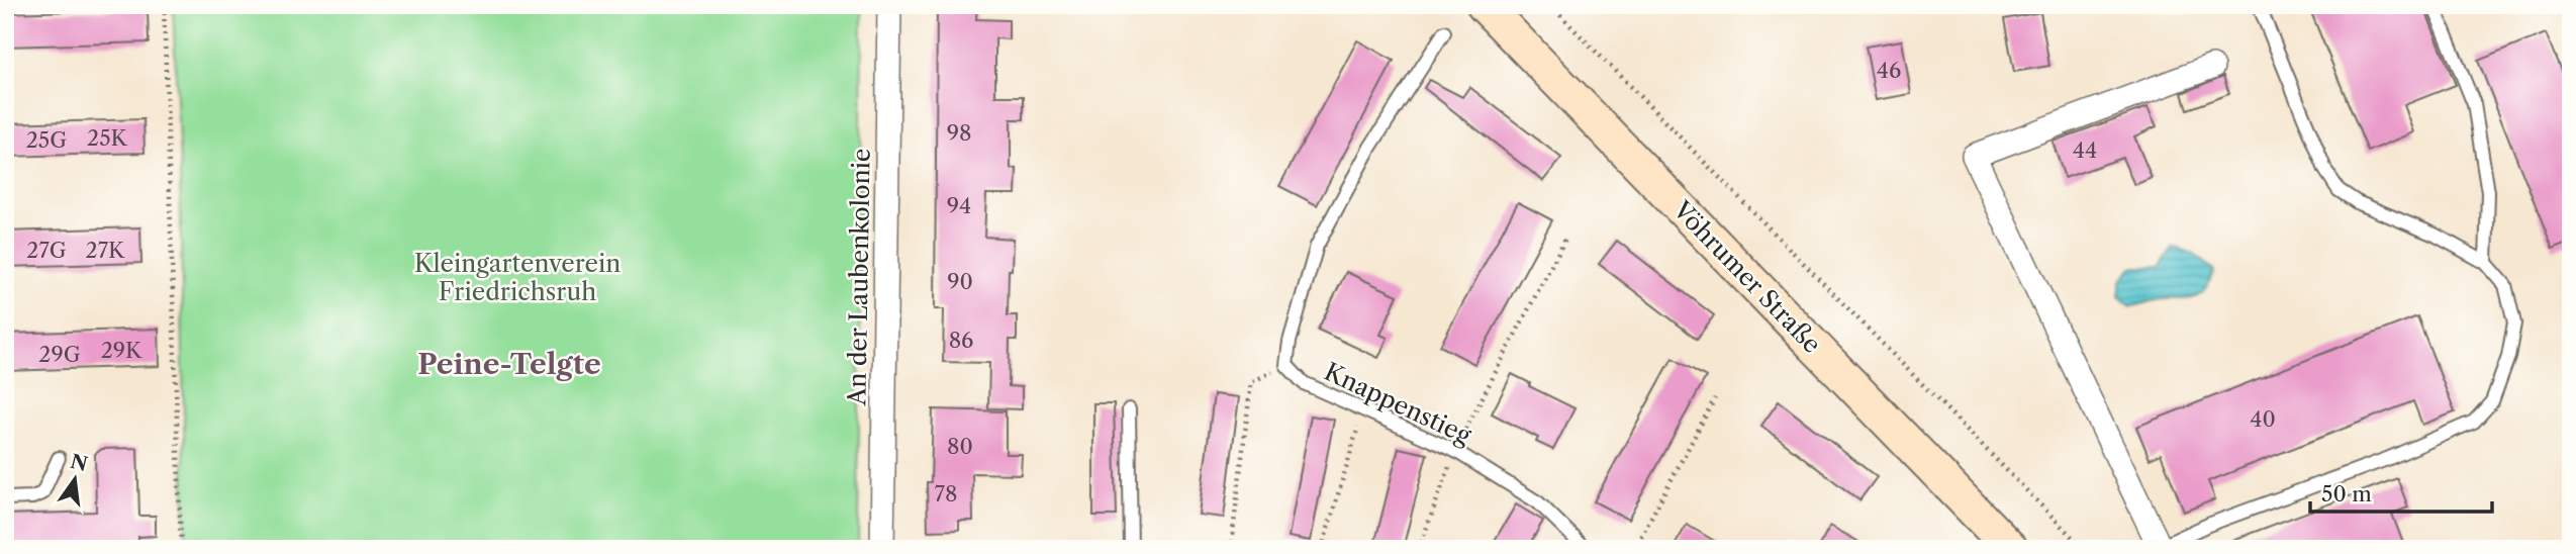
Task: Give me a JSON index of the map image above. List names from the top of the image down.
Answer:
{
  "streets": {
    "main road": ["Vöhrumer Straße"],
    "street": ["An der Laubenkolonie"],
    "lane": ["Knappenstieg"]
  },
  "districts": ["Peine-Telgte"],
  "parks": ["Kleingartenverein Friedrichsruh"],
  "house_numbers": [
    "46",
    "98",
    "25K",
    "25G",
    "44",
    "94",
    "27G",
    "27K",
    "90",
    "86",
    "29K",
    "29G",
    "40",
    "80",
    "78"
  ],
  "scale_bar": "50 m",
  "north": "top"
}
